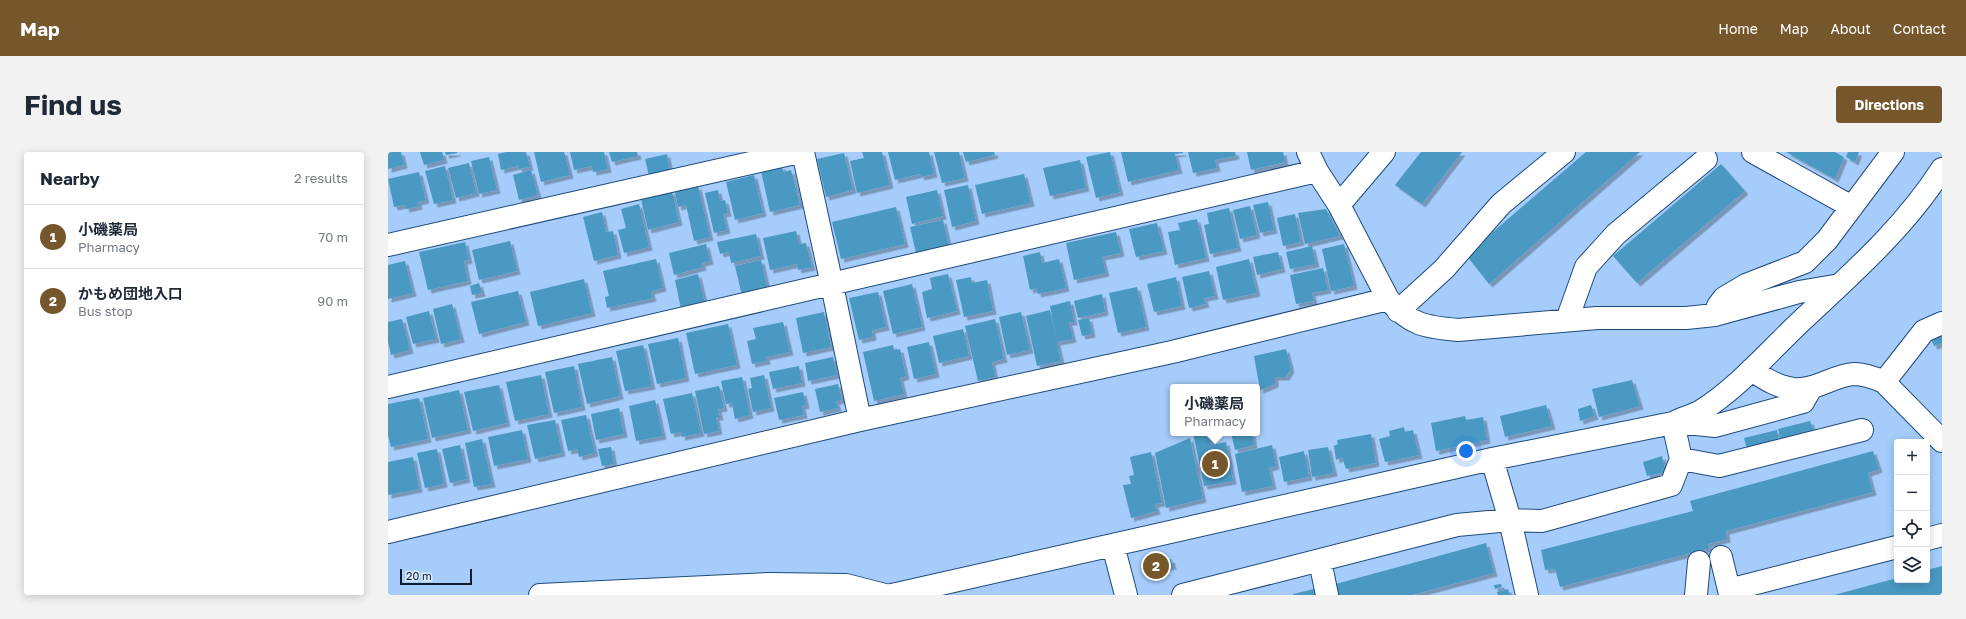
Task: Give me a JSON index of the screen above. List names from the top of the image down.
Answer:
{
  "scale_bar": "20 m",
  "page": {
    "header": "Map",
    "nav": [
      "Home",
      "Map",
      "About",
      "Contact"
    ],
    "buttons": "Directions",
    "title": "Find us",
    "heading": ["Nearby", "2 results"],
    "list": [
      {
        "mark": "1",
        "name": "小磯薬局",
        "note": "Pharmacy",
        "value": "70 m"
      },
      {
        "mark": "2",
        "name": "かもめ団地入口",
        "note": "Bus stop",
        "value": "90 m"
      }
    ],
    "popup": ["小磯薬局", "Pharmacy"],
    "map_buttons": ["+", "−"],
    "pins": ["1", "2"],
    "scale": "20 m"
  }
}
